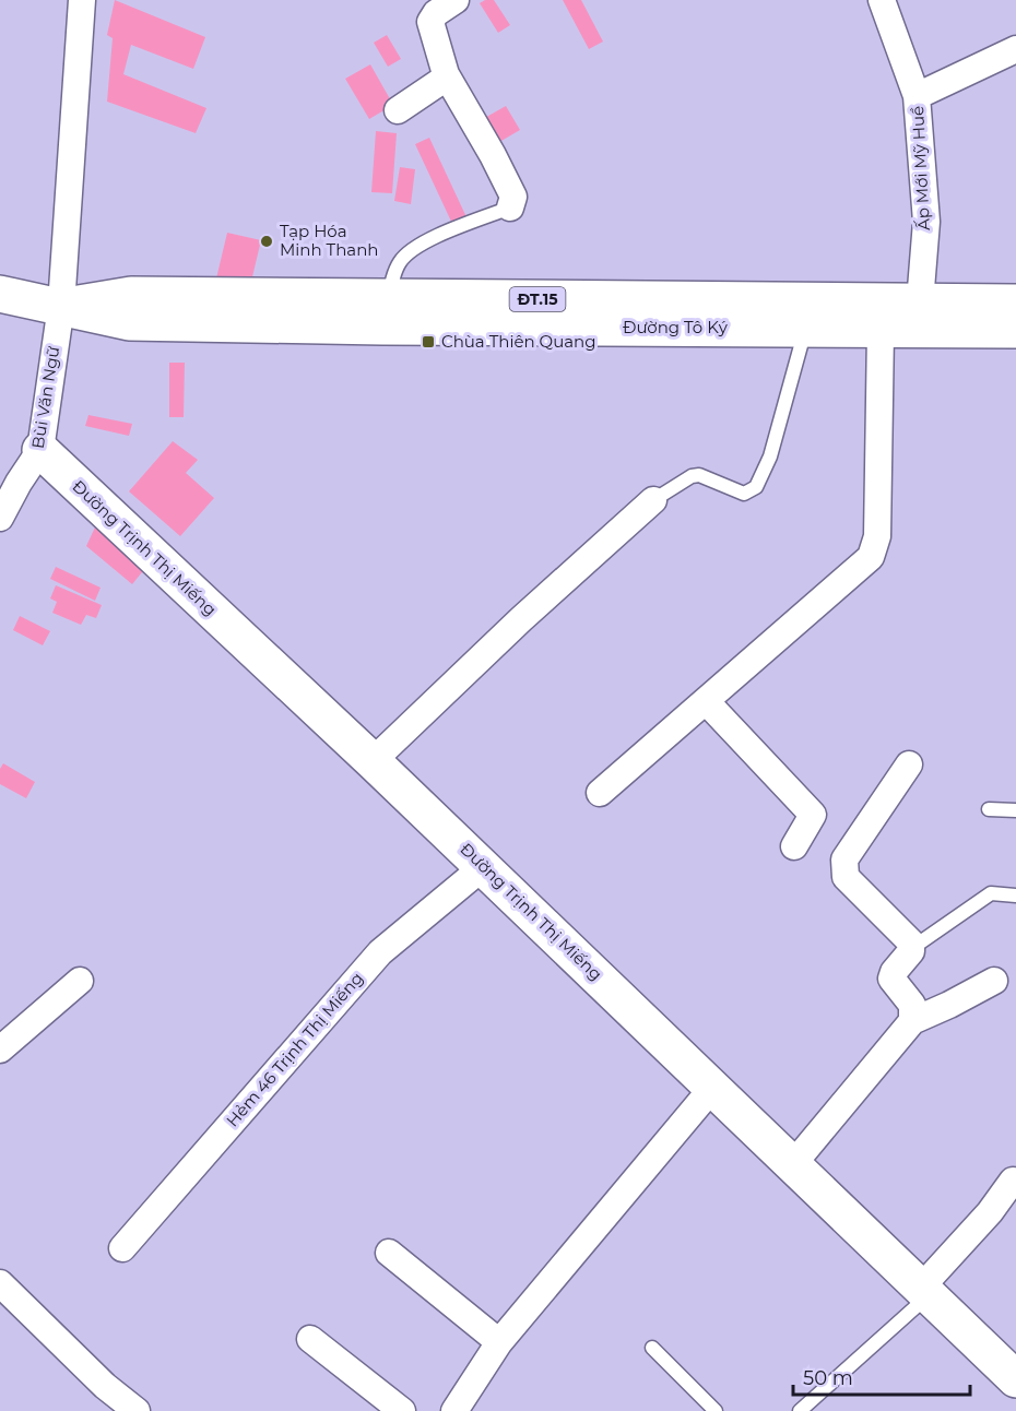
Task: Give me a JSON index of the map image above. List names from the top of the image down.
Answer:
{
  "streets": {
    "main road": ["ĐT.15", "Đường Tô Ký", "Đường Trịnh Thị Miếng"],
    "street": ["Ấp Mới Mỹ Huề", "Bùi Văn Ngữ", "Hẻm 46 Trịnh Thị Miếng"]
  },
  "crossings": [
    ["Ấp Mới Mỹ Huề", "Đường Tô Ký"],
    ["Đường Tô Ký", "Bùi Văn Ngữ"],
    ["Bùi Văn Ngữ", "Đường Trịnh Thị Miếng"],
    ["Đường Trịnh Thị Miếng", "Hẻm 46 Trịnh Thị Miếng"]
  ],
  "places": {
    "other": ["Tạp Hóa Minh Thanh"],
    "transit": ["Chùa Thiên Quang"]
  },
  "scale_bar": "50 m"
}
